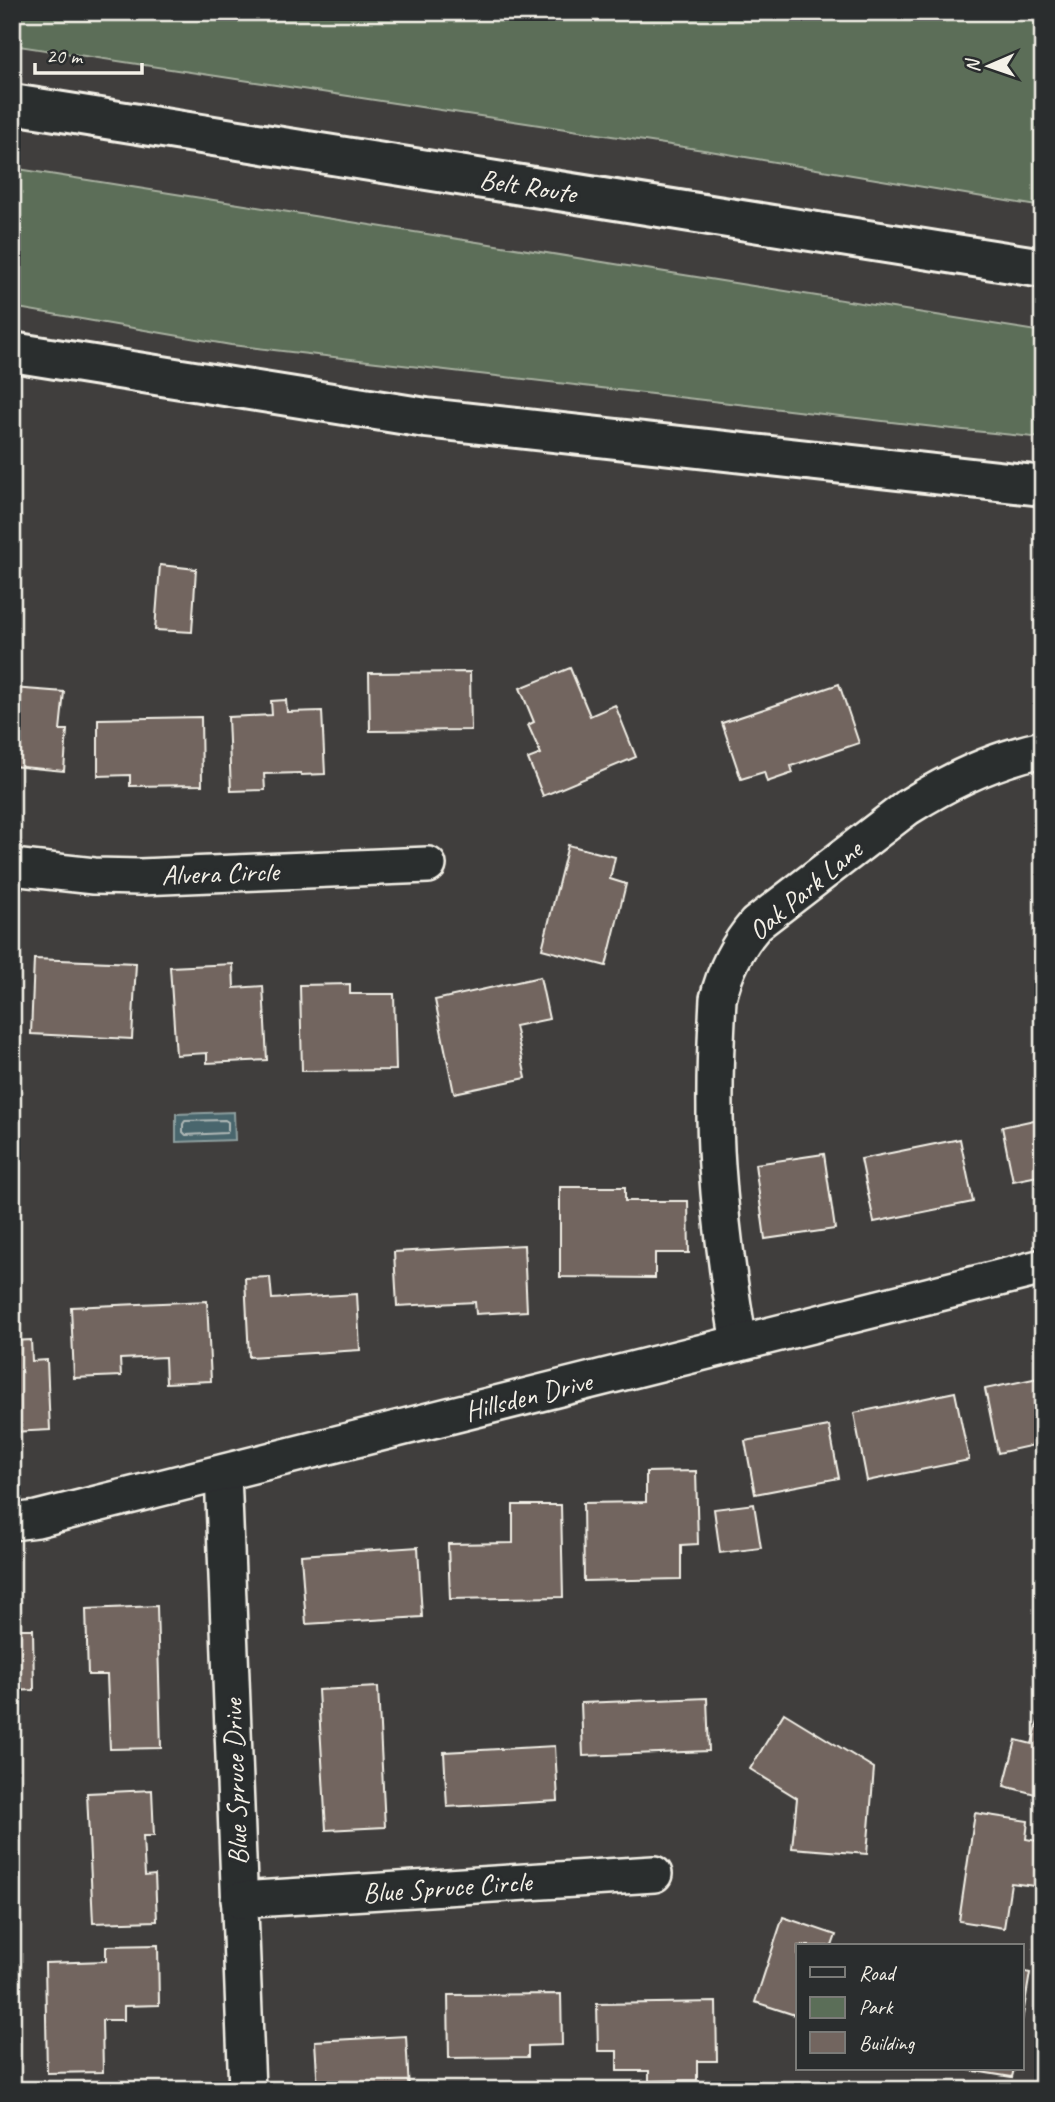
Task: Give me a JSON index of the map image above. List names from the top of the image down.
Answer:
{
  "streets": {
    "highway": ["Belt Route"],
    "street": [
      "Alvera Circle",
      "Oak Park Lane",
      "Hillsden Drive",
      "Blue Spruce Drive",
      "Blue Spruce Circle"
    ]
  },
  "crossings": [
    ["Oak Park Lane", "Hillsden Drive"],
    ["Hillsden Drive", "Blue Spruce Drive"],
    ["Blue Spruce Drive", "Blue Spruce Circle"]
  ],
  "legend": ["Road", "Park", "Building"],
  "scale_bar": "20 m",
  "north": "left"
}
